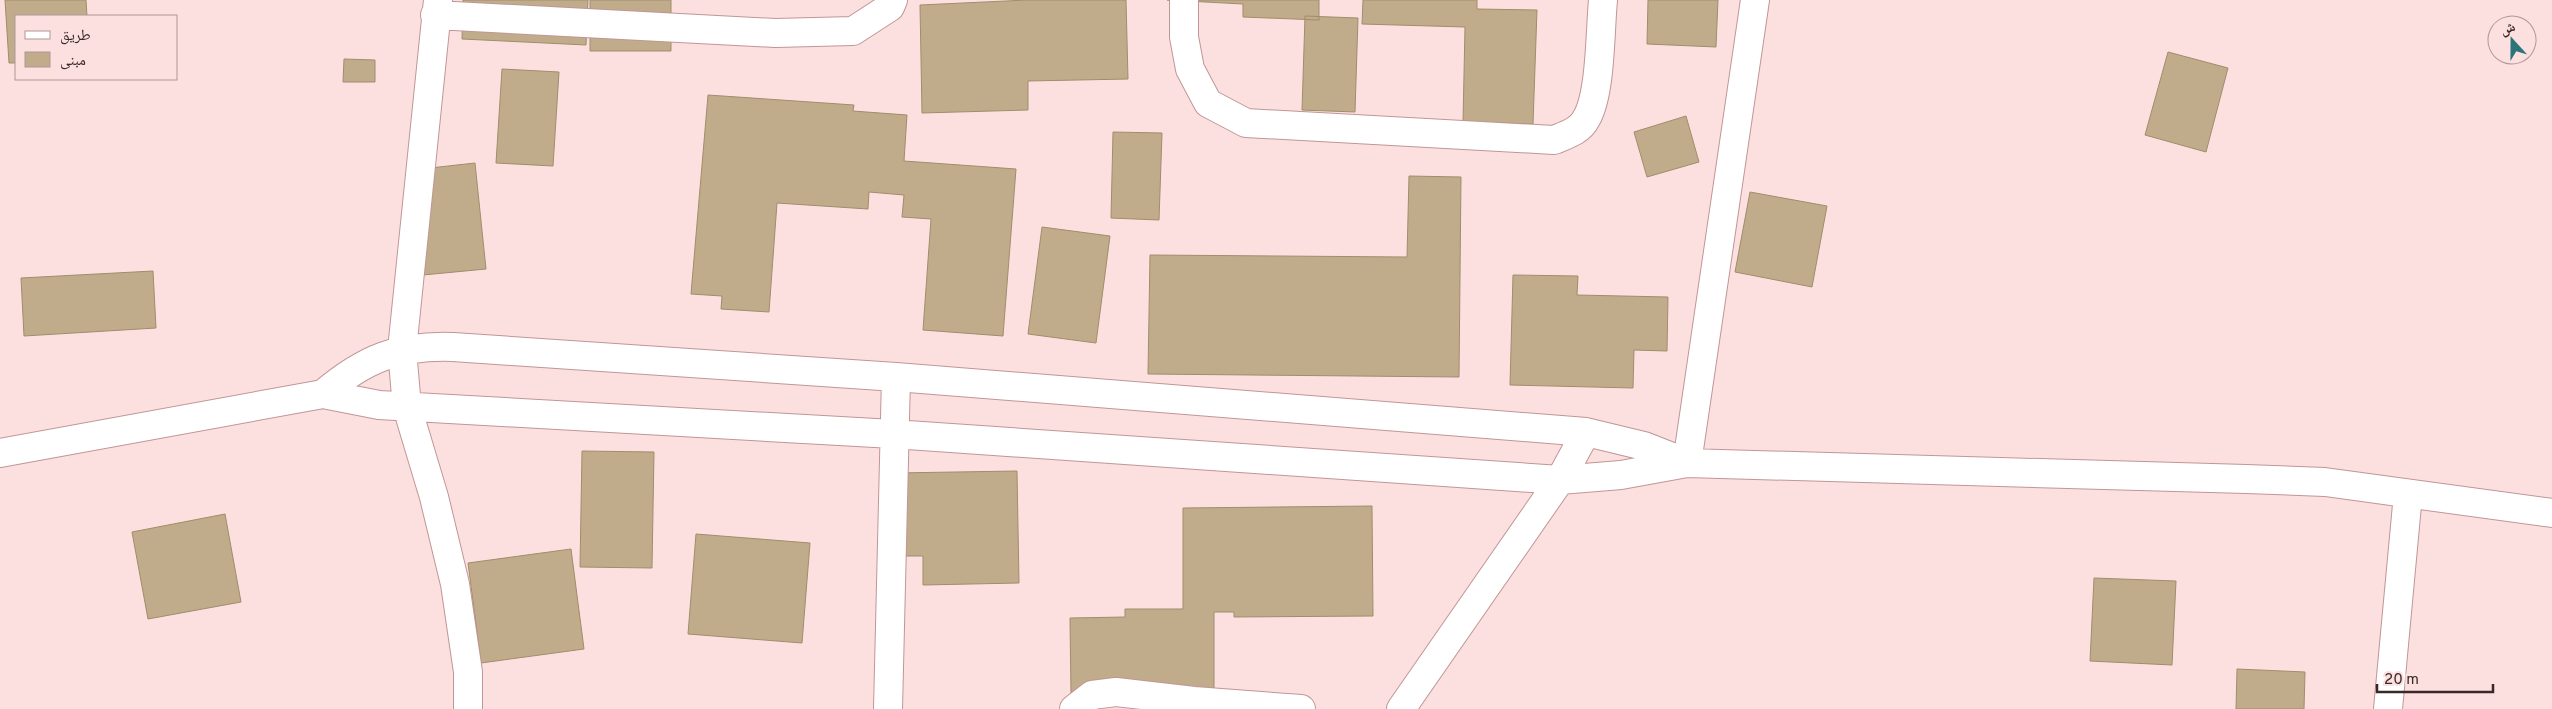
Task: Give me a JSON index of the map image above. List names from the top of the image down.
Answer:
{
  "legend": ["طريق", "مبنى"],
  "scale_bar": "20 m",
  "north": "top"
}
